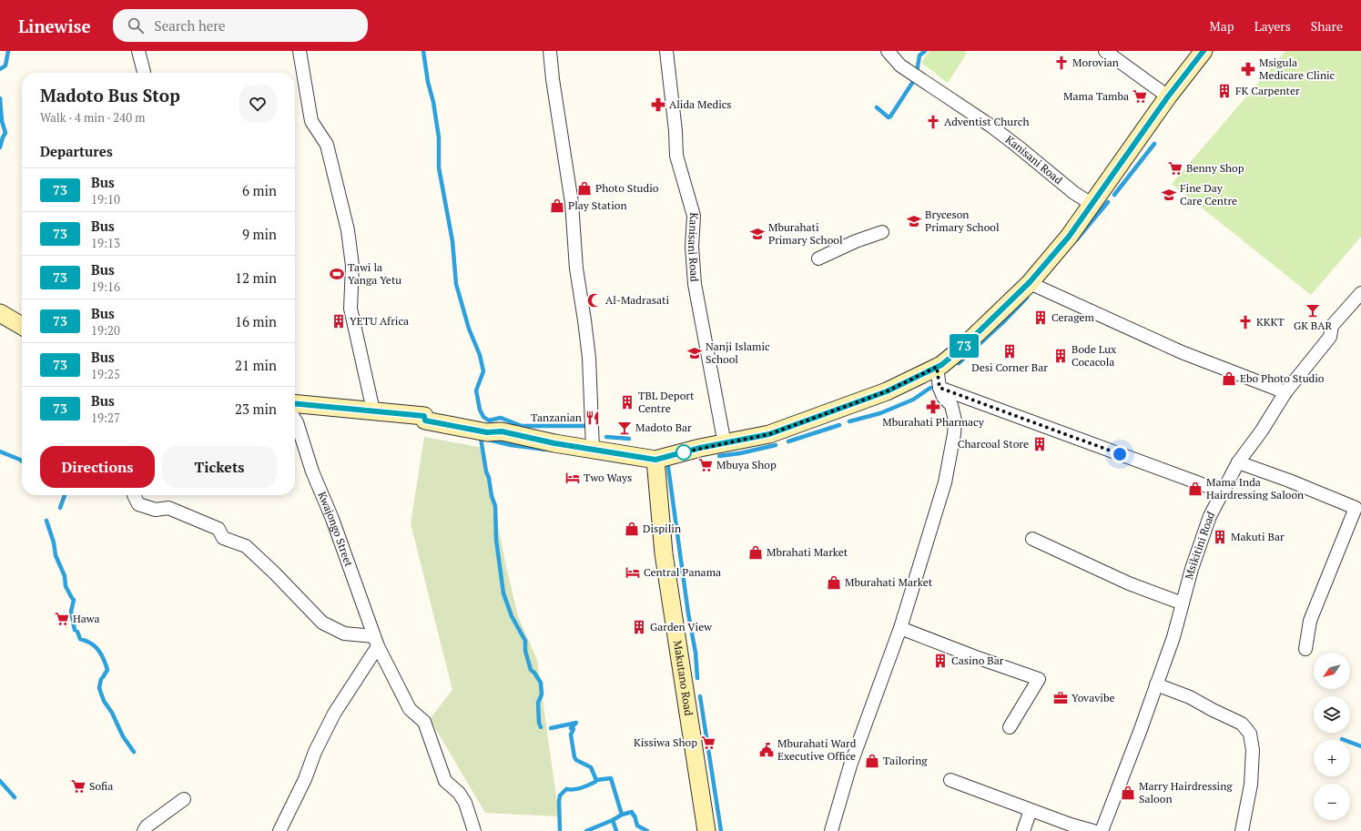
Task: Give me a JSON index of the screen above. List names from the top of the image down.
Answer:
{
  "streets": {
    "main road": ["Makutano Road"],
    "street": ["Kanisani Road", "Kwajongo Street", "Msikitini Road"]
  },
  "places": {
    "church": ["Morovian", "Adventist Church", "KKKT"],
    "pharmacy": ["Msigula Medicare Clinic", "Alida Medics", "Mburahati Pharmacy"],
    "building": [
      "FK Carpenter",
      "Ceragem",
      "YETU Africa",
      "Desi Corner Bar",
      "Bode Lux Cocacola",
      "TBL Deport Centre",
      "Charcoal Store",
      "Makuti Bar",
      "Garden View",
      "Casino Bar"
    ],
    "supermarket": [
      "Mama Tamba",
      "Benny Shop",
      "Mbuya Shop",
      "Hawa",
      "Kissiwa Shop",
      "Sofia"
    ],
    "shop": [
      "Photo Studio",
      "Play Station",
      "Ebo Photo Studio",
      "Mama Inda Hairdressing Saloon",
      "Dispilin",
      "Mbrahati Market",
      "Mburahati Market",
      "Tailoring",
      "Marry Hairdressing Saloon"
    ],
    "school or university": [
      "Fine Day Care Centre",
      "Bryceson Primary School",
      "Mburahati Primary School",
      "Nanji Islamic School"
    ],
    "sports": ["Tawi la Yanga Yetu"],
    "mosque": ["Al-Madrasati"],
    "bar": ["GK BAR", "Madoto Bar"],
    "restaurant": ["Tanzanian"],
    "hotel": ["Two Ways", "Central Panama"],
    "office": ["Yovavibe"],
    "public building": ["Mburahati Ward Executive Office"]
  },
  "lines": ["bus line 73"],
  "north": "bottom left",
  "page": {
    "header": "Linewise",
    "search": "Search here",
    "nav": ["Map", "Layers", "Share"],
    "on_map": "73",
    "heading": [
      ["Madoto Bus Stop", "Walk · 4 min · 240 m"],
      "Departures"
    ],
    "list": [
      {
        "mark": "73",
        "name": "Bus",
        "note": "19:10",
        "value": "6 min"
      },
      {
        "mark": "73",
        "name": "Bus",
        "note": "19:13",
        "value": "9 min"
      },
      {
        "mark": "73",
        "name": "Bus",
        "note": "19:16",
        "value": "12 min"
      },
      {
        "mark": "73",
        "name": "Bus",
        "note": "19:20",
        "value": "16 min"
      },
      {
        "mark": "73",
        "name": "Bus",
        "note": "19:25",
        "value": "21 min"
      },
      {
        "mark": "73",
        "name": "Bus",
        "note": "19:27",
        "value": "23 min"
      }
    ],
    "buttons": ["Directions", "Tickets"],
    "map_buttons": ["+", "−"]
  }
}
